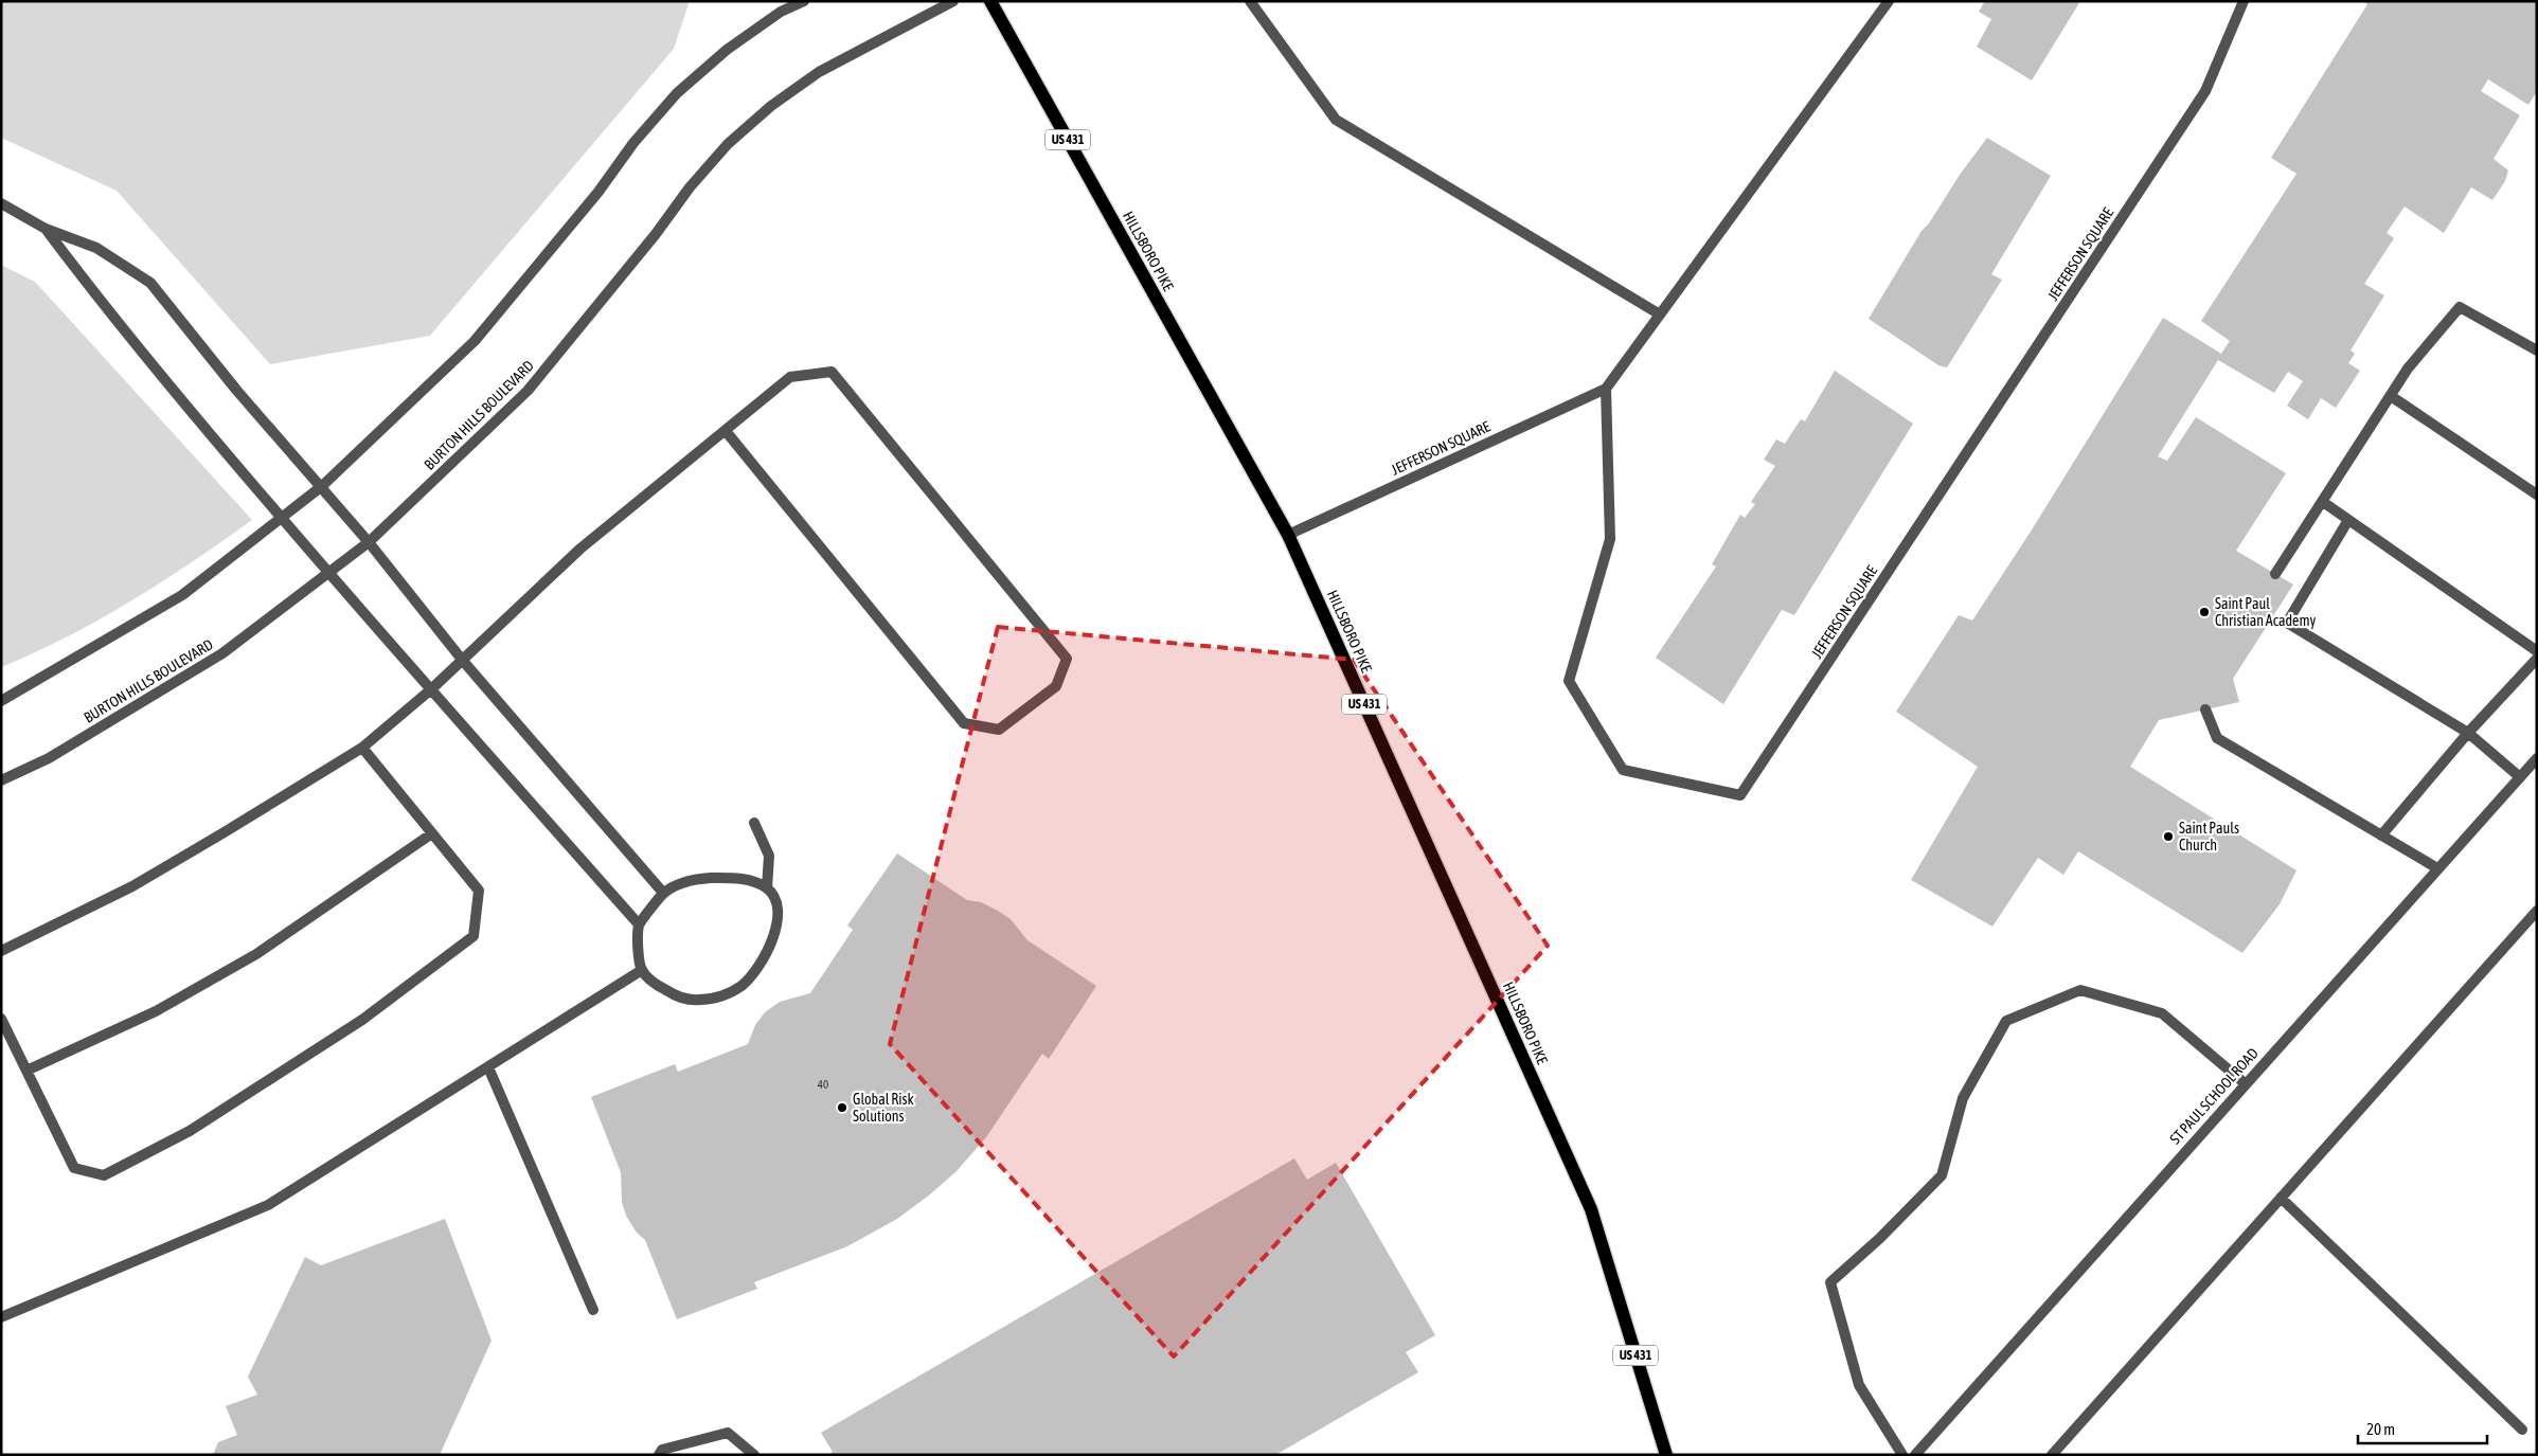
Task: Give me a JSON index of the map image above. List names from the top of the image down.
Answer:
{
  "streets": {
    "main road": ["US 431", "HILLSBORO PIKE"],
    "street": ["JEFFERSON SQUARE", "BURTON HILLS BOULEVARD", "ST PAUL SCHOOL ROAD"]
  },
  "crossings": [
    ["HILLSBORO PIKE", "JEFFERSON SQUARE"]
  ],
  "places": ["Saint Paul Christian Academy", "Saint Pauls Church", "Global Risk Solutions"],
  "house_numbers": ["40"],
  "scale_bar": "20 m"
}
